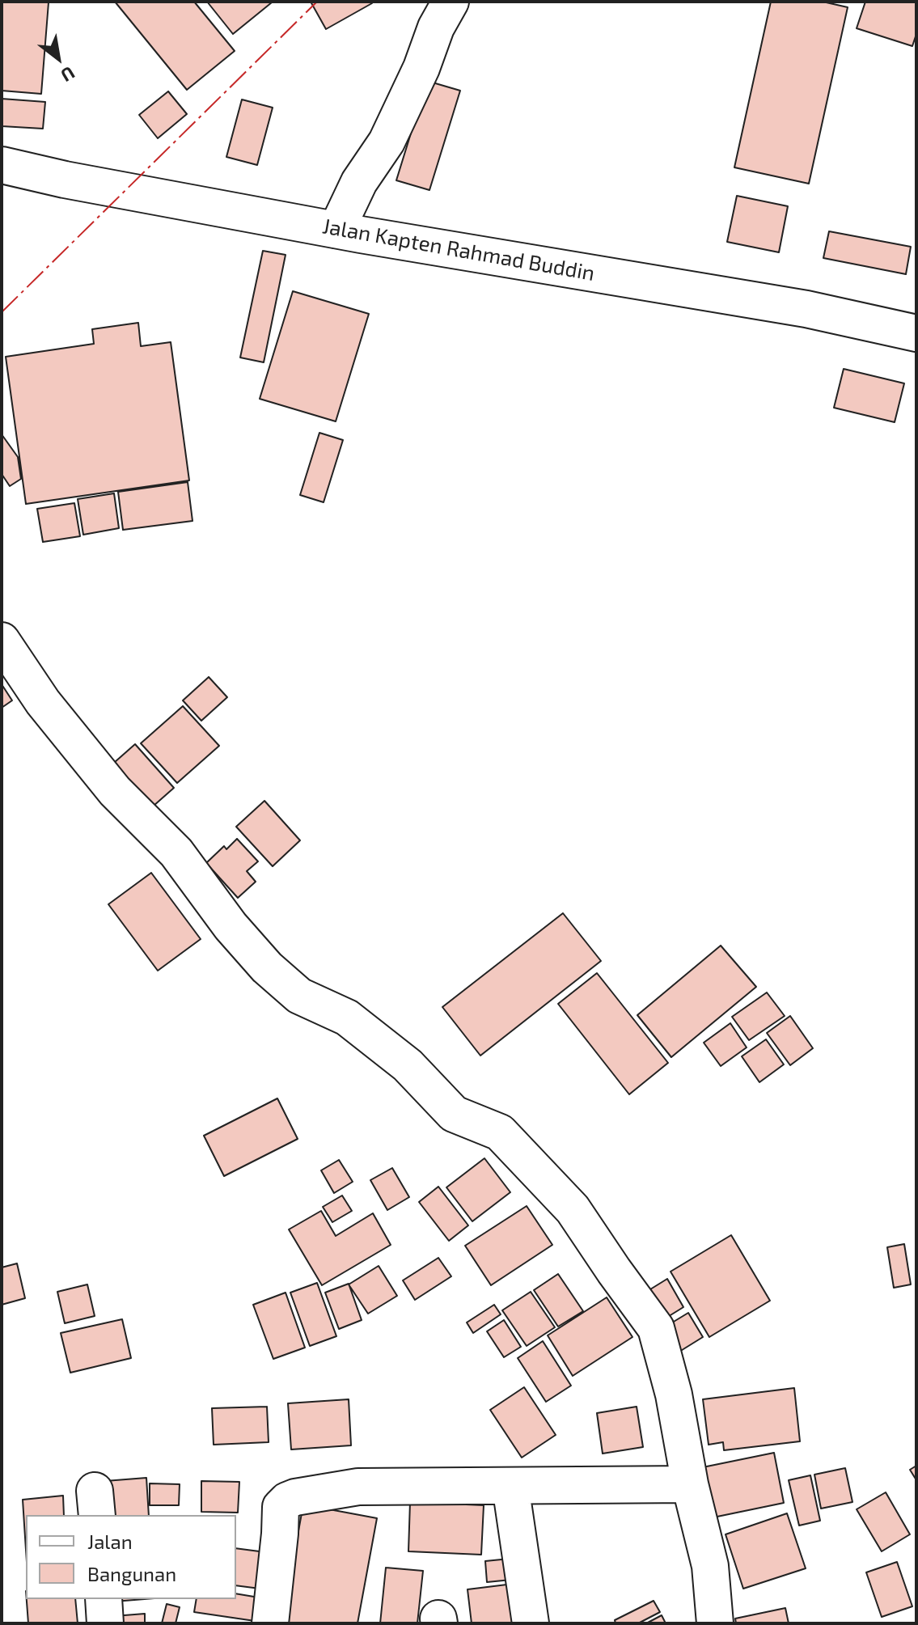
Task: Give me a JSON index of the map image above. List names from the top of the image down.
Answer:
{
  "streets": {
    "street": ["Jalan Kapten Rahmad Buddin"]
  },
  "legend": ["Jalan", "Bangunan"],
  "north": "bottom right"
}
